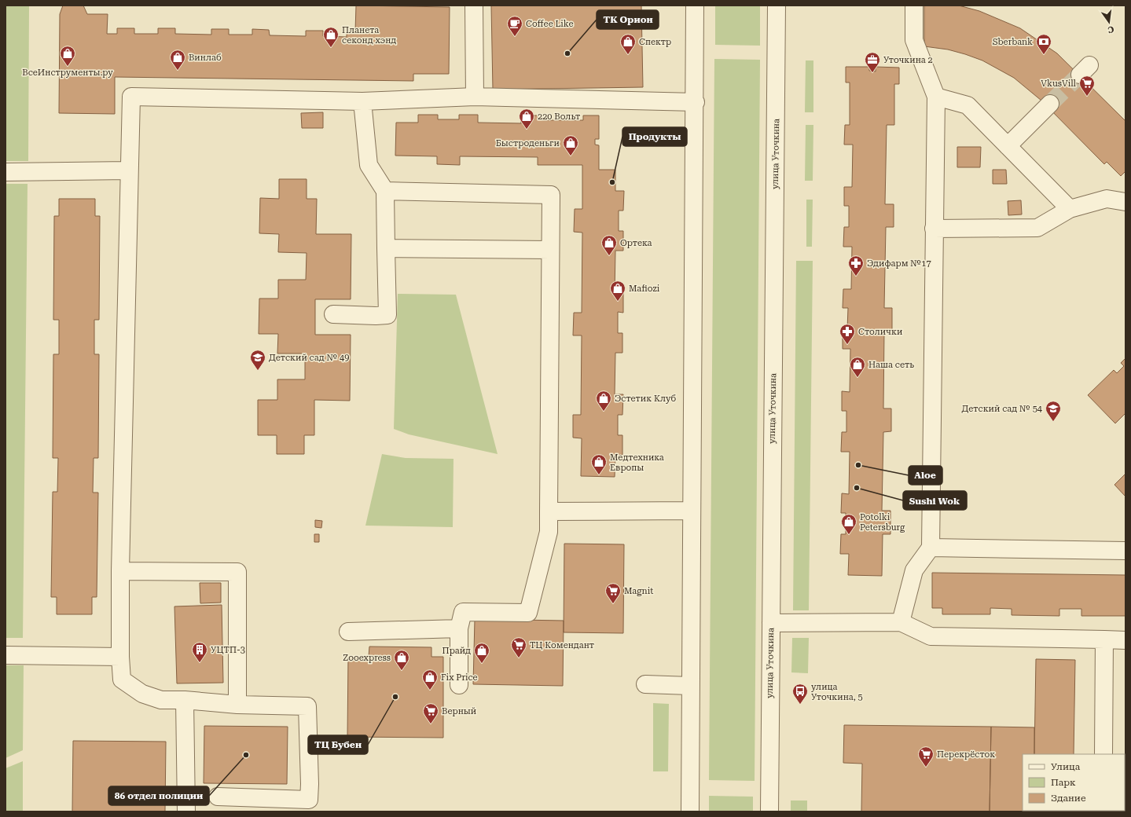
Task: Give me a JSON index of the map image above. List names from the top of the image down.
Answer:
{
  "streets": {
    "street": ["улица Уточкина"]
  },
  "places": {
    "cafe": ["Coffee Like"],
    "shop": [
      "Планета секонд хэнд",
      "Спектр",
      "ВсеИнструменты.ру",
      "Винлаб",
      "220 Вольт",
      "Быстроденьги",
      "Ортека",
      "Mafiozi",
      "Наша сеть",
      "Эстетик Клуб",
      "Медтехника Европы",
      "Potolki Petersburg",
      "Прайд",
      "Zooexpress",
      "Fix Price"
    ],
    "other": [
      "ТК Орион",
      "Продукты",
      "Aloe",
      "Sushi Wok",
      "ТЦ Бубен",
      "86 отдел полиции"
    ],
    "bank": ["Sberbank"],
    "office": ["Уточкина 2"],
    "supermarket": [
      "VkusVill",
      "Magnit",
      "ТЦ Комендант",
      "Верный",
      "Перекрёсток"
    ],
    "pharmacy": ["Эдифарм №17", "Столички"],
    "school or university": ["Детский сад № 49", "Детский сад № 54"],
    "building": ["УЦТП-3"],
    "bus stop": ["улица Уточкина, 5"]
  },
  "legend": ["Улица", "Парк", "Здание"],
  "north": "bottom"
}
